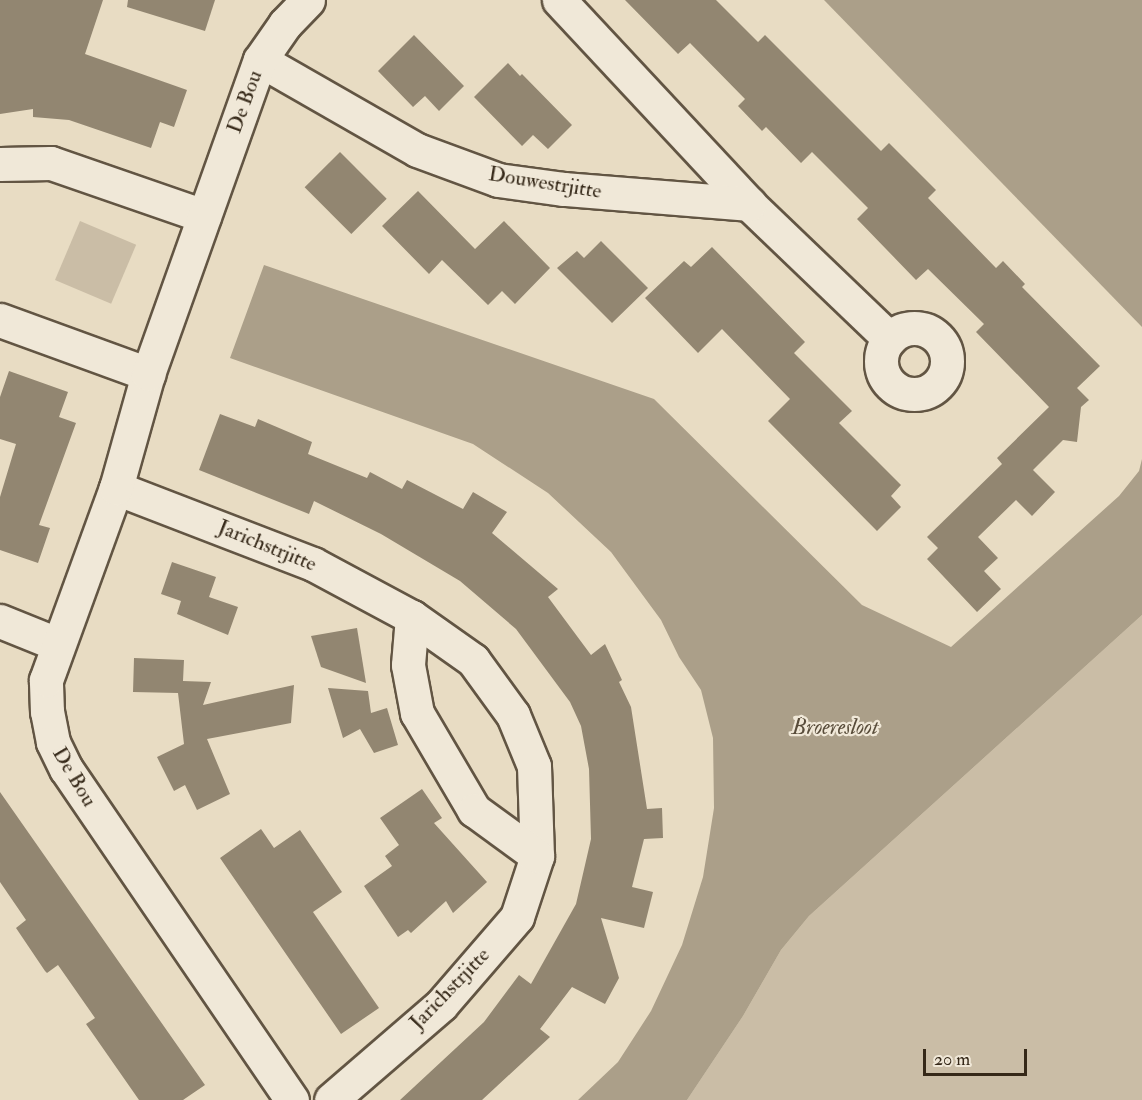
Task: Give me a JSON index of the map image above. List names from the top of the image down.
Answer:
{
  "streets": {
    "street": ["De Bou", "Douwestrjitte", "Jarichstrjitte"]
  },
  "crossings": [
    ["De Bou", "Douwestrjitte"],
    ["De Bou", "Jarichstrjitte"]
  ],
  "water": ["Broeresloot"],
  "scale_bar": "20 m"
}
